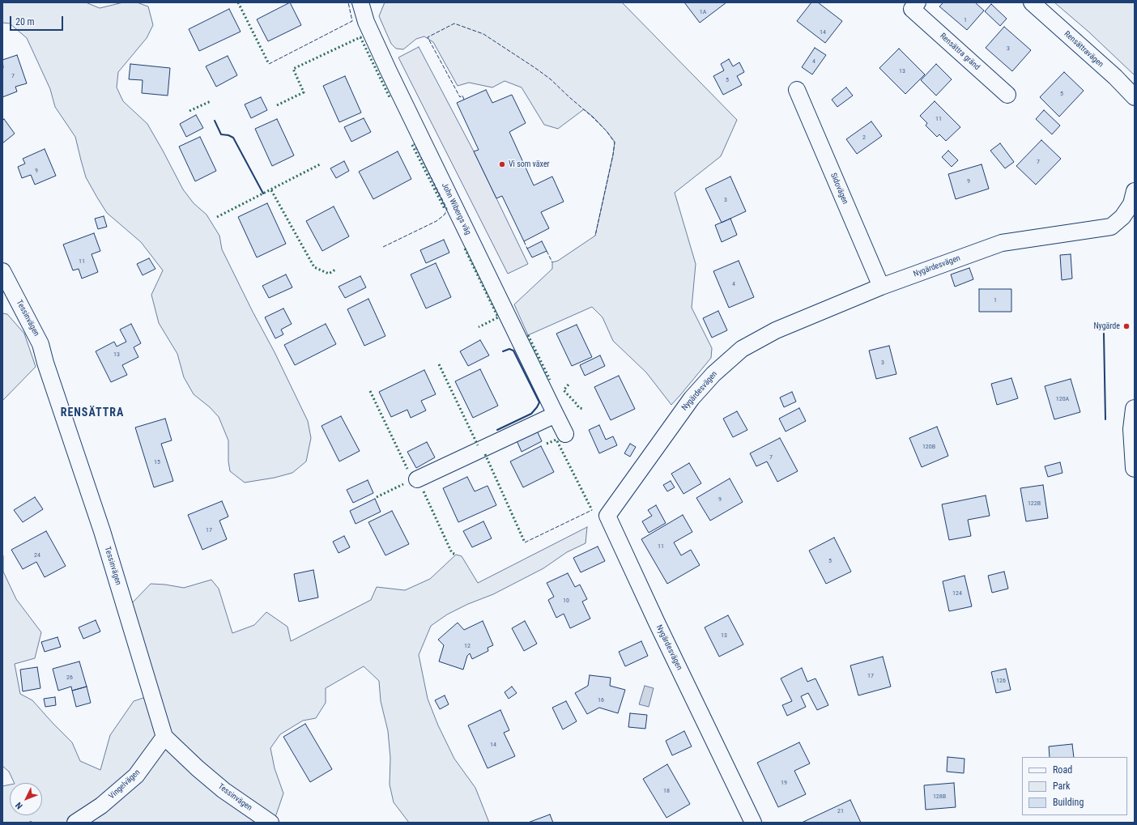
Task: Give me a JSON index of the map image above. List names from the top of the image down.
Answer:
{
  "streets": {
    "street": [
      "Rensättravägen",
      "Rensättra gränd",
      "Sidovägen",
      "John Wibergs väg",
      "Nygärdesvägen",
      "Tessinvägen",
      "Vingelvägen"
    ]
  },
  "crossings": [
    ["Sidovägen", "Nygärdesvägen"],
    ["Tessinvägen", "Vingelvägen"]
  ],
  "districts": ["RENSÄTTRA"],
  "places": ["Vi som växer", "Nygärde"],
  "house_numbers": [
    "1A",
    "1",
    "14",
    "3",
    "4",
    "13",
    "7",
    "5",
    "5",
    "11",
    "2",
    "7",
    "9",
    "9",
    "3",
    "11",
    "4",
    "1",
    "13",
    "3",
    "120A",
    "120B",
    "7",
    "15",
    "9",
    "122B",
    "17",
    "11",
    "24",
    "5",
    "124",
    "10",
    "13",
    "12",
    "17",
    "26",
    "126",
    "16",
    "14",
    "19",
    "18",
    "128B",
    "21"
  ],
  "legend": ["Road", "Park", "Building"],
  "scale_bar": "20 m",
  "north": "bottom left"
}
